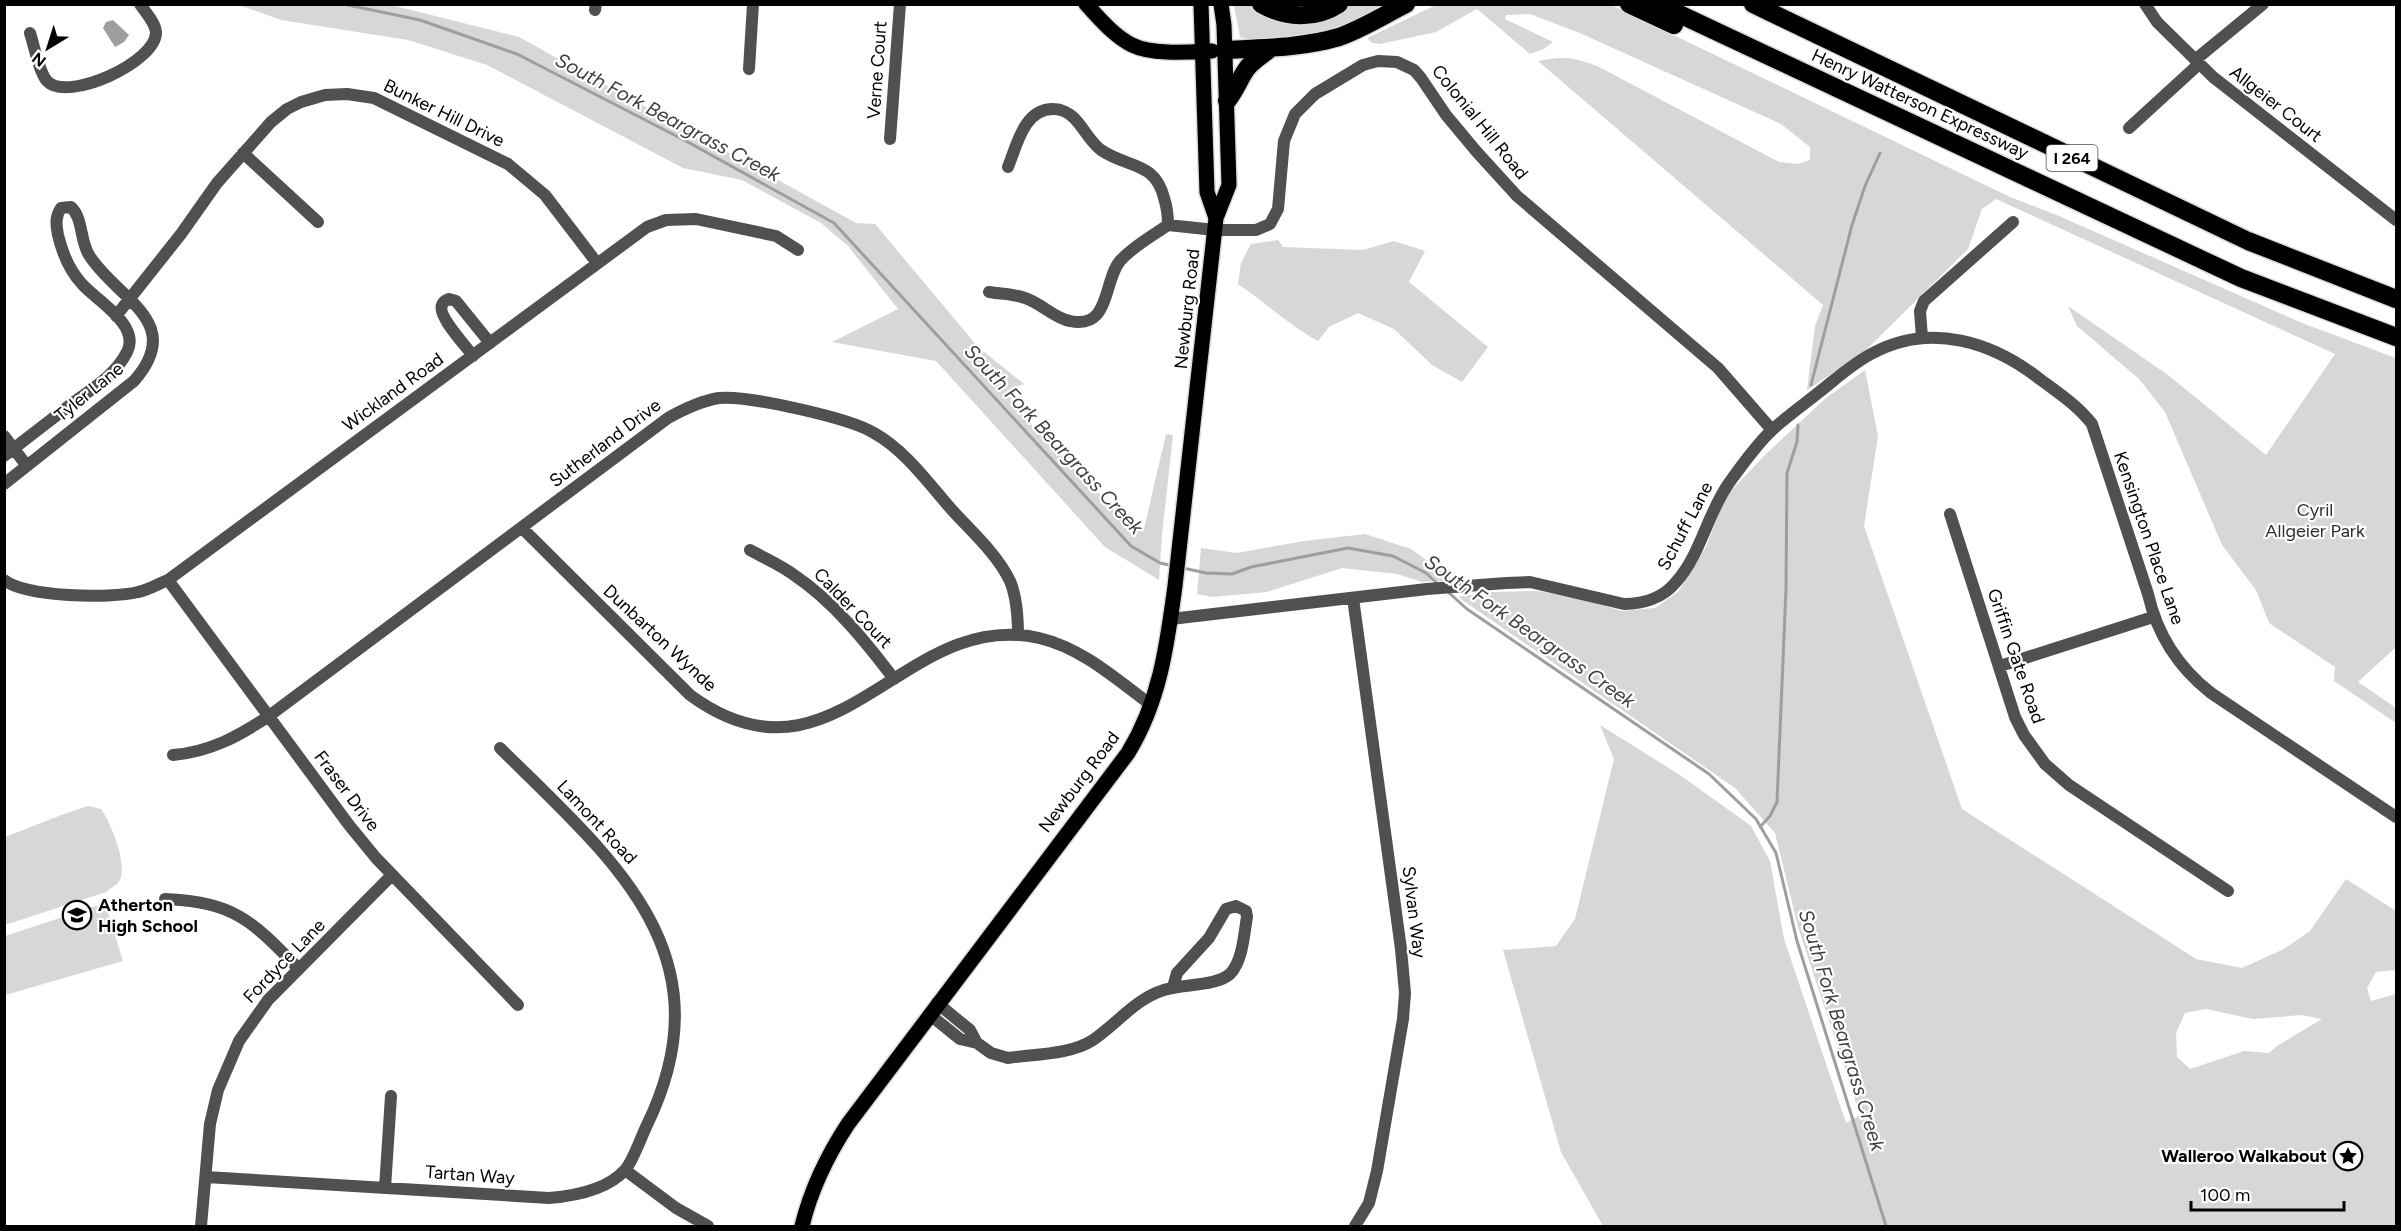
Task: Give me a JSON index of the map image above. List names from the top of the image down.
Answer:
{
  "streets": {
    "highway": ["Henry Watterson Expressway", "I 264"],
    "main road": ["Newburg Road"],
    "street": [
      "Verne Court",
      "Allgeier Court",
      "Bunker Hill Drive",
      "Colonial Hill Road",
      "Tyler Lane",
      "Wickland Road",
      "Sutherland Drive",
      "Schuff Lane",
      "Kensington Place Lane",
      "Calder Court",
      "Dunbarton Wynde",
      "Griffin Gate Road",
      "Fraser Drive",
      "Lamont Road",
      "Sylvan Way",
      "Fordyce Lane",
      "Tartan Way"
    ]
  },
  "crossings": [
    ["Bunker Hill Drive", "Tyler Lane"],
    ["Bunker Hill Drive", "Wickland Road"],
    ["Colonial Hill Road", "Newburg Road"],
    ["Colonial Hill Road", "Schuff Lane"],
    ["Newburg Road", "Schuff Lane"],
    ["Newburg Road", "Dunbarton Wynde"],
    ["Wickland Road", "Fraser Drive"],
    ["Sutherland Drive", "Dunbarton Wynde"],
    ["Sutherland Drive", "Fraser Drive"],
    ["Schuff Lane", "Kensington Place Lane"],
    ["Schuff Lane", "Sylvan Way"],
    ["Calder Court", "Dunbarton Wynde"],
    ["Fraser Drive", "Fordyce Lane"],
    ["Lamont Road", "Tartan Way"],
    ["Fordyce Lane", "Tartan Way"]
  ],
  "water": ["South Fork Beargrass Creek"],
  "parks": ["Cyril Allgeier Park"],
  "places": {
    "school or university": ["Atherton High School"],
    "place": ["Walleroo Walkabout"]
  },
  "scale_bar": "100 m",
  "north": "bottom left"
}
